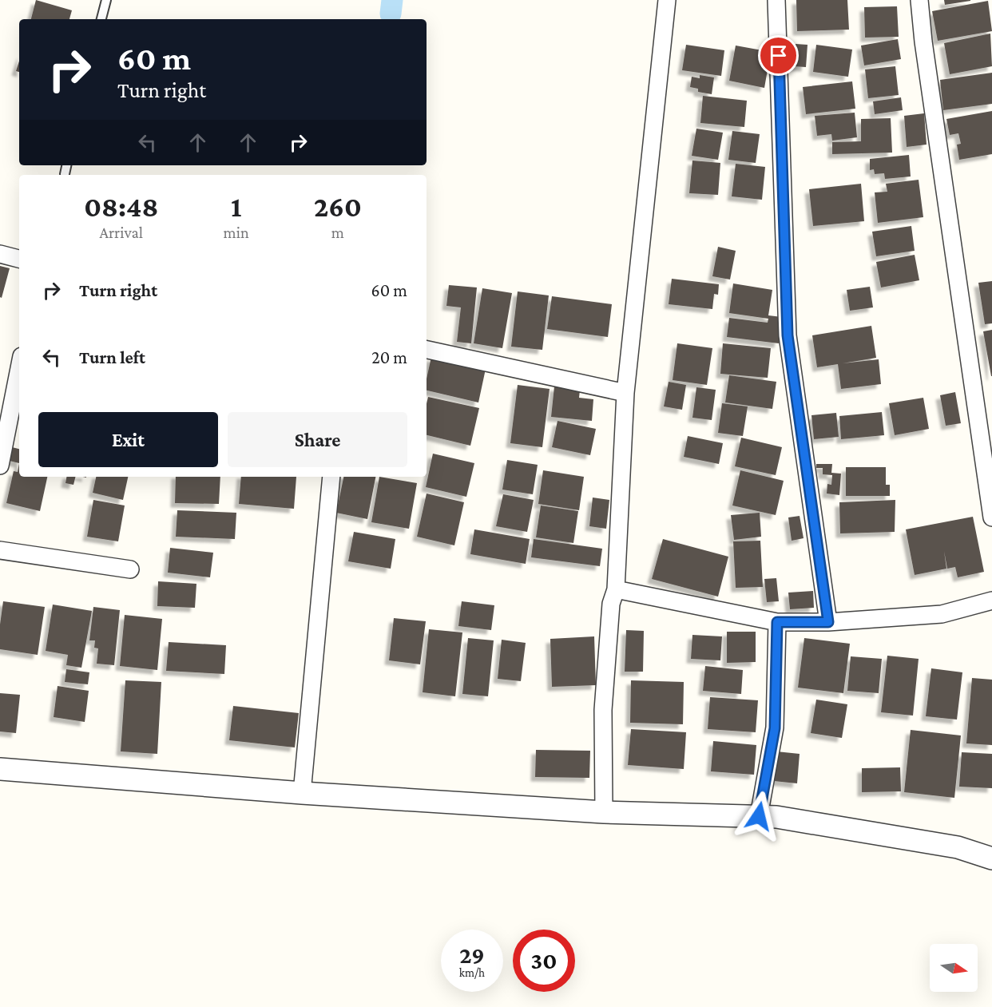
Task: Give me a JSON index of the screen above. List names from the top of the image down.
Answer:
{
  "north": "right",
  "page": {
    "turn": ["60 m", "Turn right"],
    "eta": [
      "08:48",
      "Arrival",
      "1",
      "min",
      "260",
      "m"
    ],
    "list": [
      {
        "name": "Turn right",
        "value": "60 m"
      },
      {
        "name": "Turn left",
        "value": "20 m"
      }
    ],
    "buttons": ["Exit", "Share"],
    "speed": "29 km/h",
    "limit": "30"
  }
}
